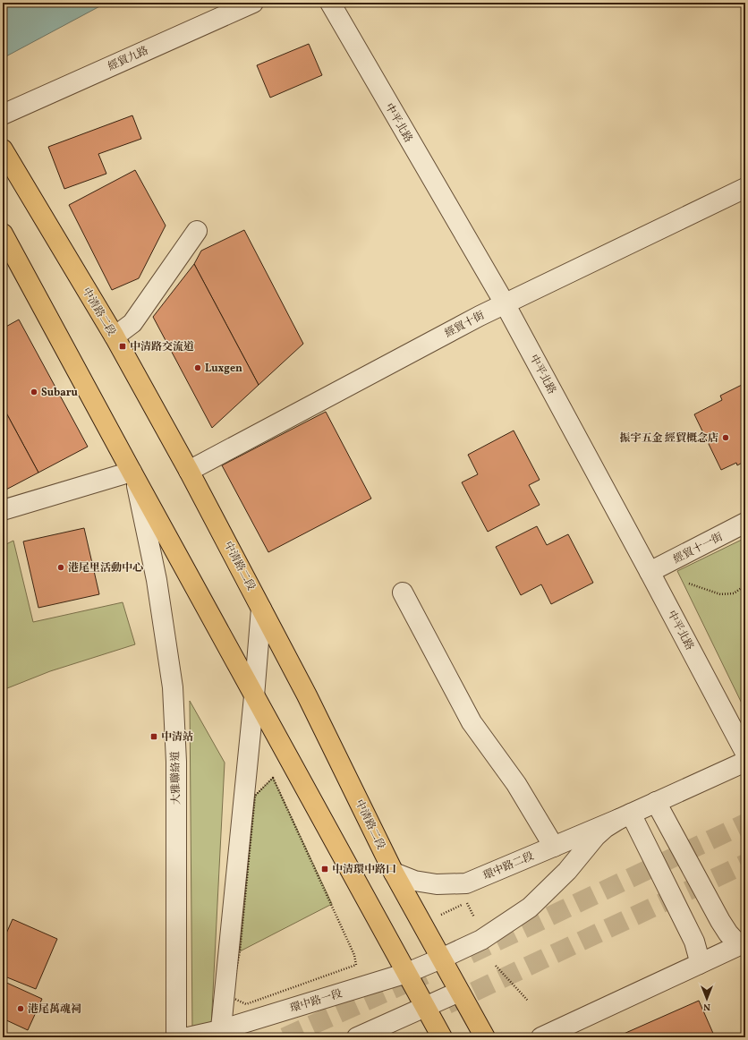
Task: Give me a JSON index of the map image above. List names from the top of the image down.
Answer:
{
  "streets": {
    "main road": ["中清路二段"],
    "street": [
      "經貿九路",
      "中平北路",
      "經貿十街",
      "經貿十一街",
      "大雅聯絡道",
      "環中路二段",
      "環中路一段"
    ]
  },
  "crossings": [
    ["中平北路", "經貿十街"],
    ["中平北路", "經貿十一街"],
    ["中清路二段", "經貿十街"],
    ["中清路二段", "環中路二段"],
    ["中清路二段", "環中路一段"],
    ["環中路二段", "環中路一段"]
  ],
  "places": {
    "transit": ["中清路交流道", "中清站", "中清環中路口"],
    "other": [
      "Luxgen",
      "Subaru",
      "振宇五金 經貿概念店",
      "港尾里活動中心",
      "港尾萬魂祠"
    ]
  },
  "north": "bottom"
}
